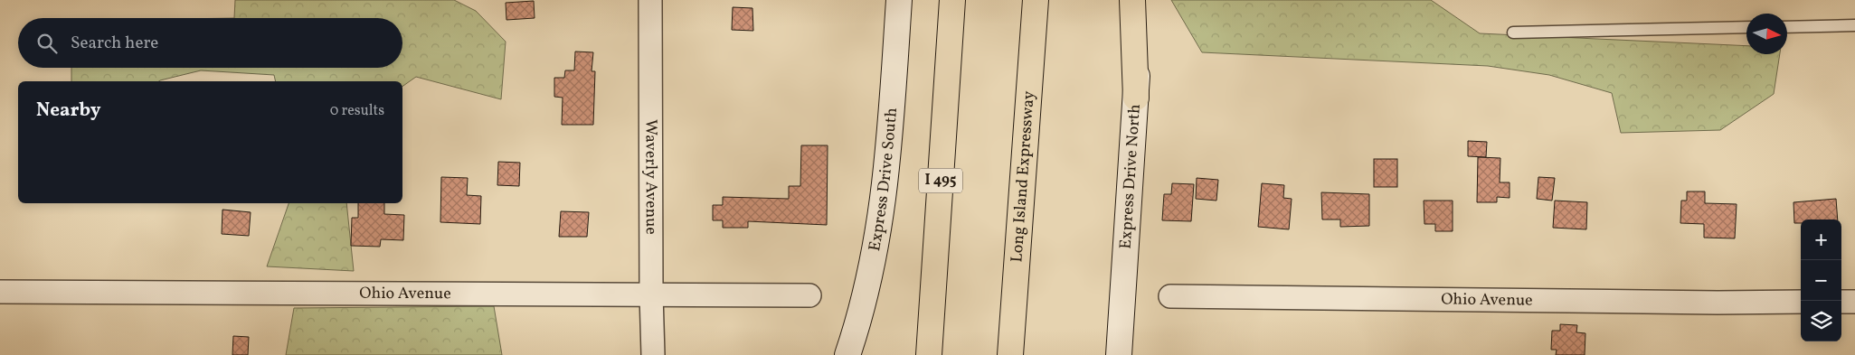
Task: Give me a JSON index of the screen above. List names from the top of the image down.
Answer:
{
  "streets": {
    "highway": ["Long Island Expressway", "I 495"],
    "main road": ["Express Drive North", "Express Drive South"],
    "street": ["Waverly Avenue", "Ohio Avenue"]
  },
  "crossings": [
    ["Waverly Avenue", "Ohio Avenue"]
  ],
  "north": "right",
  "page": {
    "search": "Search here",
    "heading": ["Nearby", "0 results"],
    "map_buttons": ["+", "−"]
  }
}
